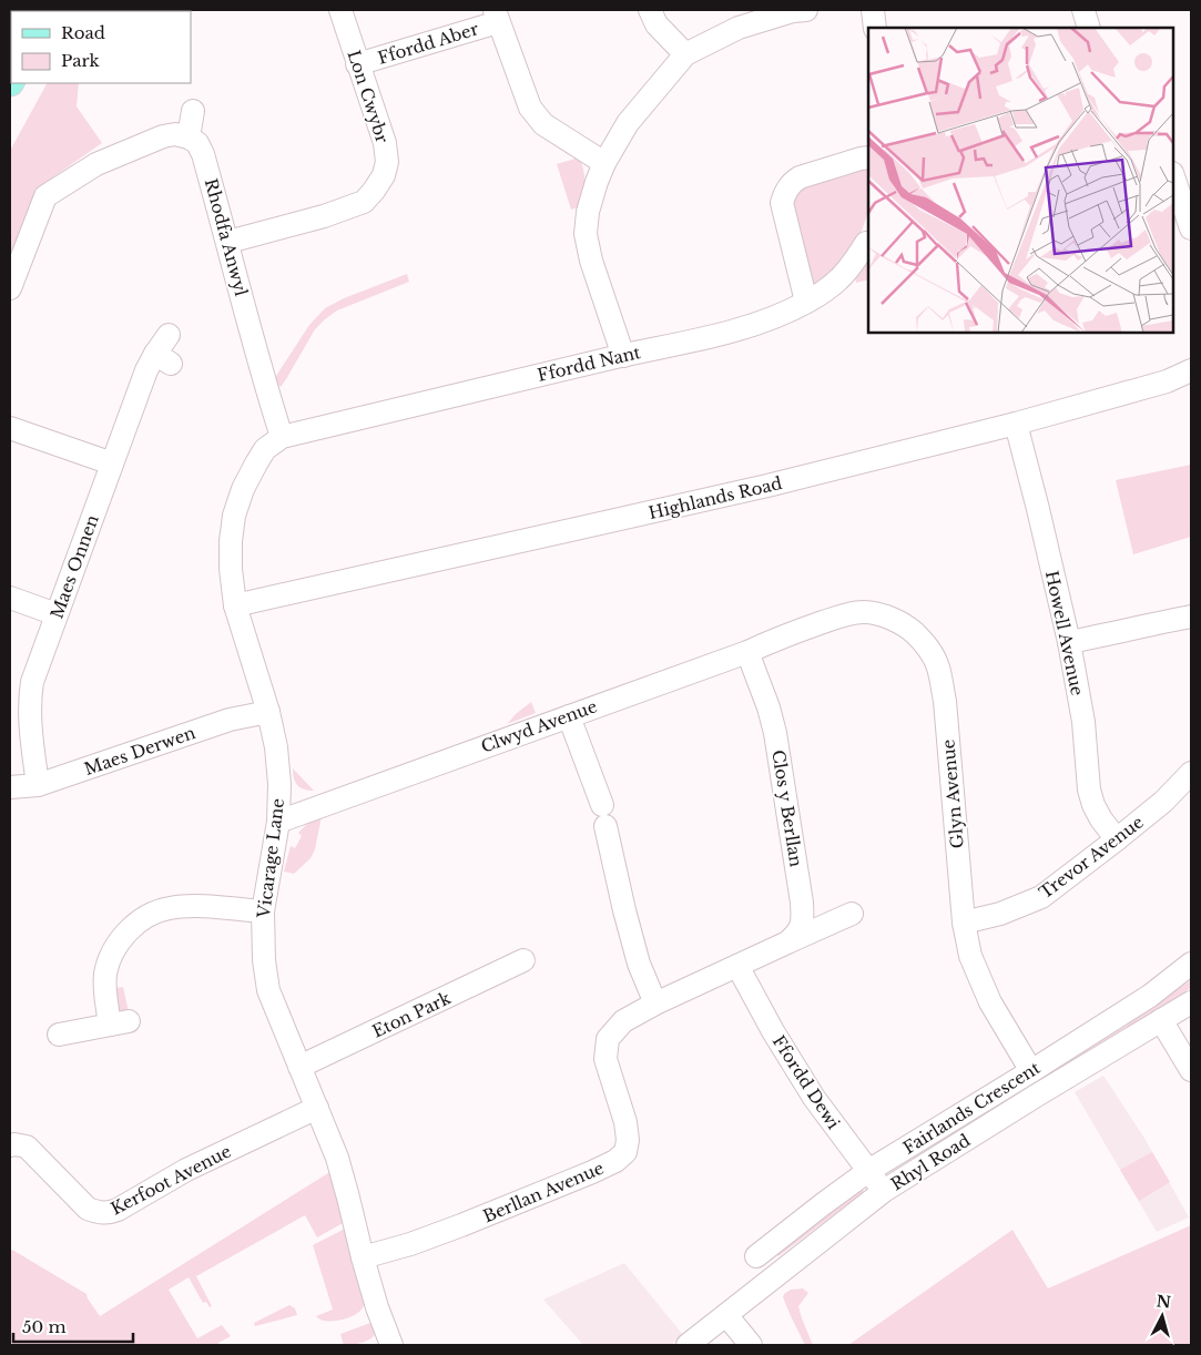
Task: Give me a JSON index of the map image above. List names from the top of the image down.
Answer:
{
  "streets": {
    "street": [
      "Ffordd Aber",
      "Lon Cwybr",
      "Rhodfa Anwyl",
      "Ffordd Nant",
      "Highlands Road",
      "Maes Onnen",
      "Howell Avenue",
      "Clwyd Avenue",
      "Maes Derwen",
      "Glyn Avenue",
      "Clos y Berllan",
      "Trevor Avenue",
      "Vicarage Lane",
      "Eton Park",
      "Ffordd Dewi",
      "Fairlands Crescent",
      "Rhyl Road",
      "Kerfoot Avenue",
      "Berllan Avenue"
    ]
  },
  "crossings": [
    ["Ffordd Aber", "Lon Cwybr"],
    ["Lon Cwybr", "Rhodfa Anwyl"],
    ["Rhodfa Anwyl", "Ffordd Nant"],
    ["Rhodfa Anwyl", "Vicarage Lane"],
    ["Ffordd Nant", "Vicarage Lane"],
    ["Highlands Road", "Howell Avenue"],
    ["Highlands Road", "Vicarage Lane"],
    ["Maes Onnen", "Maes Derwen"],
    ["Howell Avenue", "Trevor Avenue"],
    ["Clwyd Avenue", "Glyn Avenue"],
    ["Clwyd Avenue", "Clos y Berllan"],
    ["Clwyd Avenue", "Vicarage Lane"],
    ["Maes Derwen", "Vicarage Lane"],
    ["Glyn Avenue", "Trevor Avenue"],
    ["Glyn Avenue", "Fairlands Crescent"],
    ["Clos y Berllan", "Berllan Avenue"],
    ["Vicarage Lane", "Eton Park"],
    ["Vicarage Lane", "Kerfoot Avenue"],
    ["Vicarage Lane", "Berllan Avenue"],
    ["Ffordd Dewi", "Fairlands Crescent"],
    ["Ffordd Dewi", "Rhyl Road"],
    ["Ffordd Dewi", "Berllan Avenue"]
  ],
  "legend": ["Road", "Park"],
  "scale_bar": "50 m",
  "north": "top"
}
